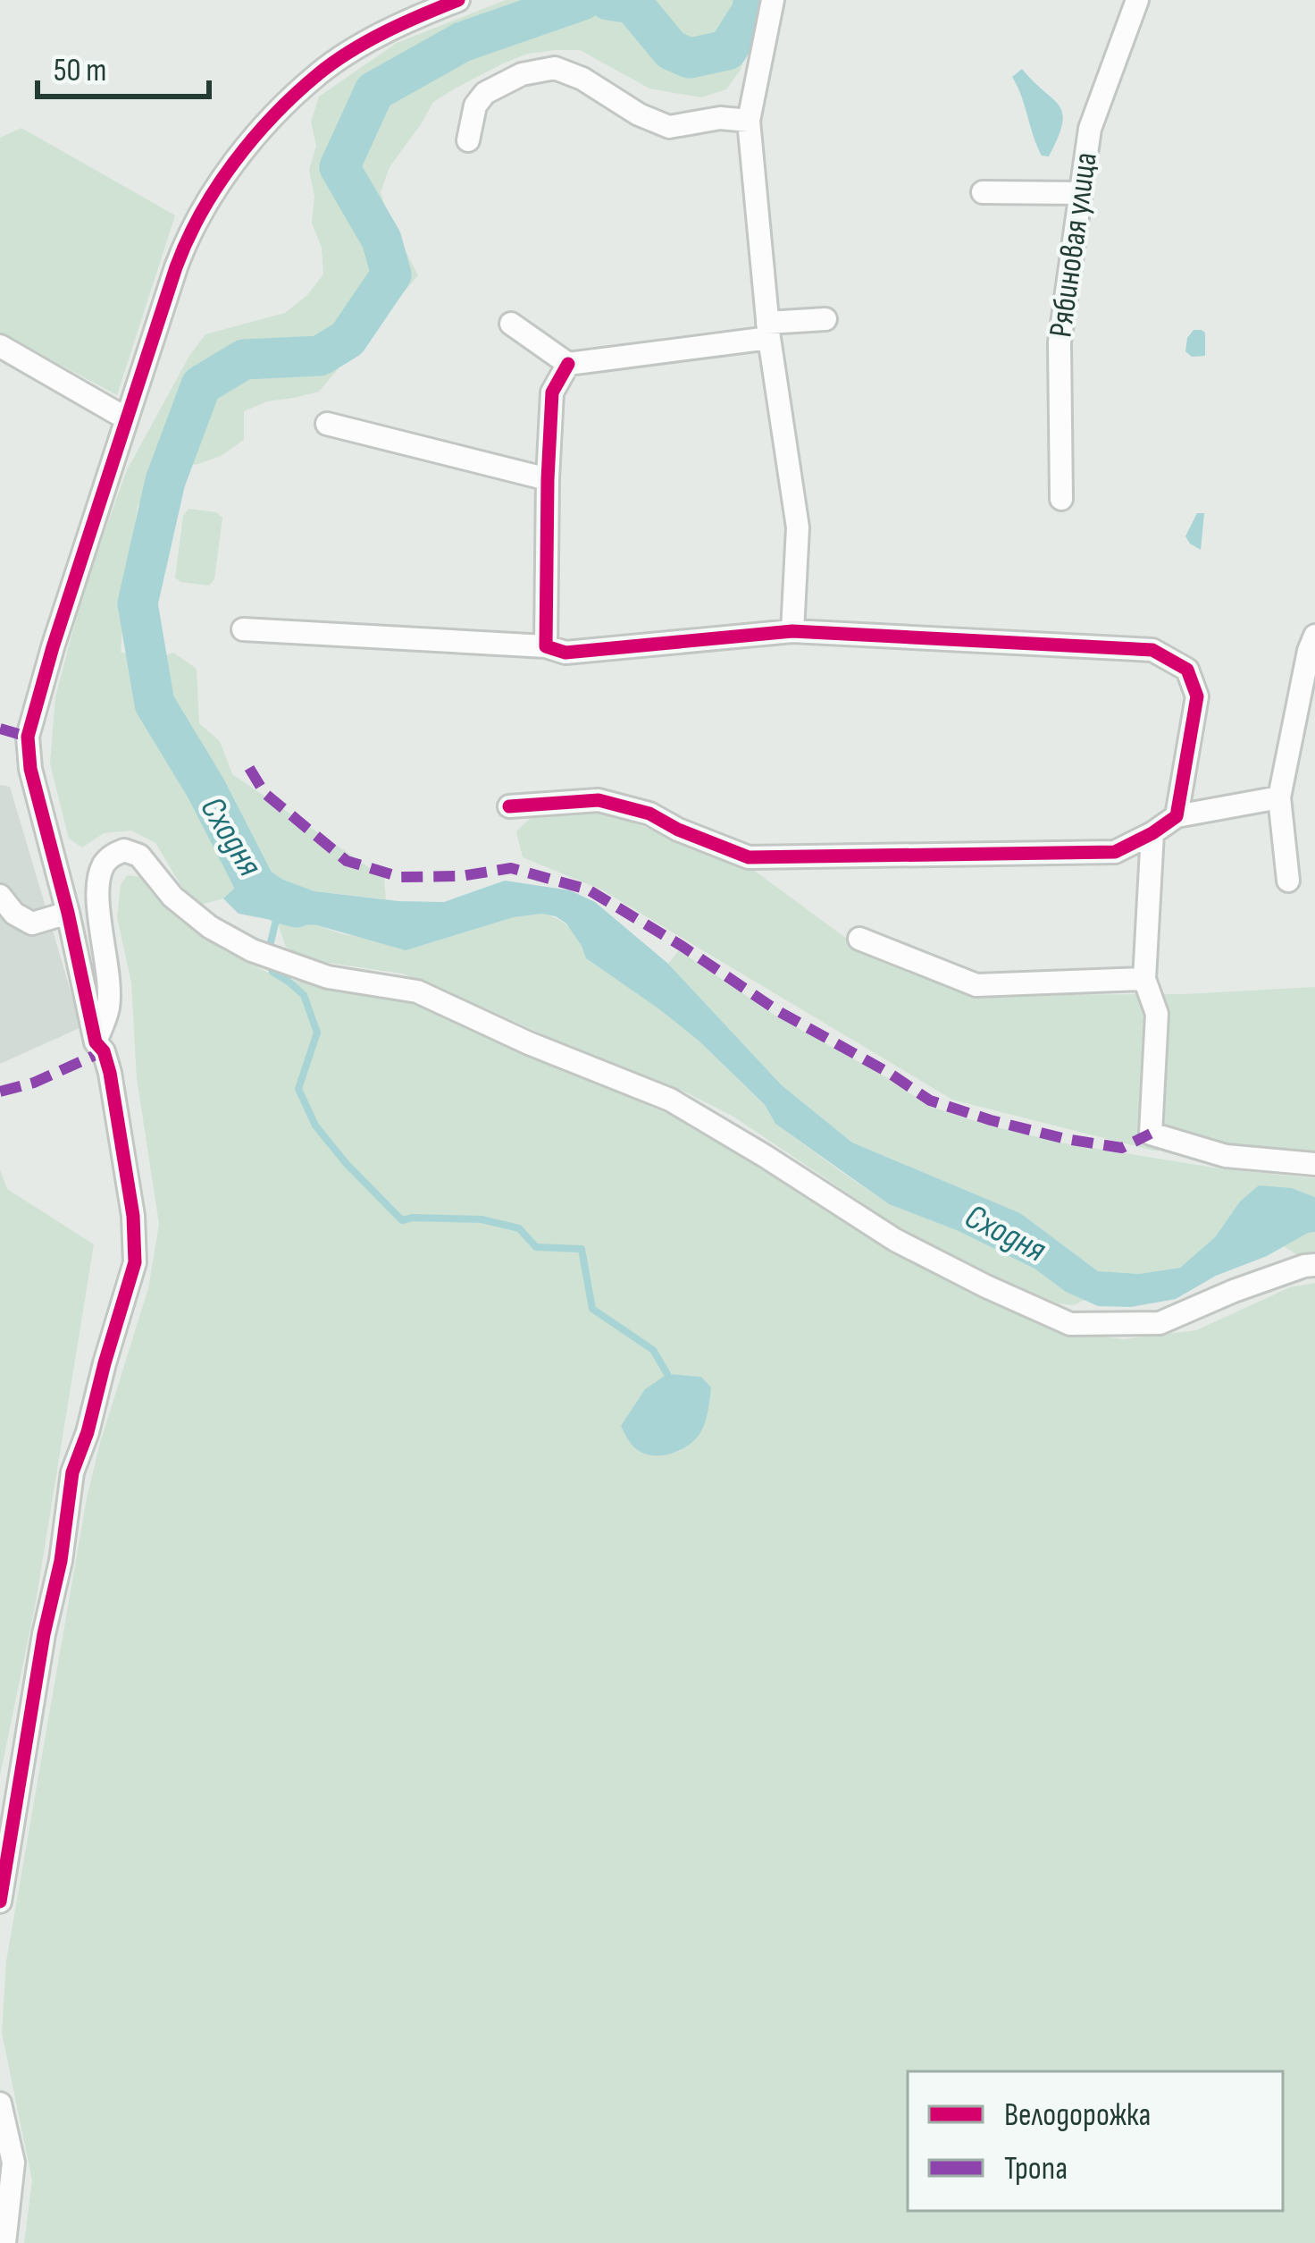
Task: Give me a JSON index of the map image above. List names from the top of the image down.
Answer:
{
  "streets": {
    "street": ["Рябиновая улица"]
  },
  "water": ["Сходня"],
  "legend": ["Велодорожка", "Тропа"],
  "scale_bar": "50 m"
}
